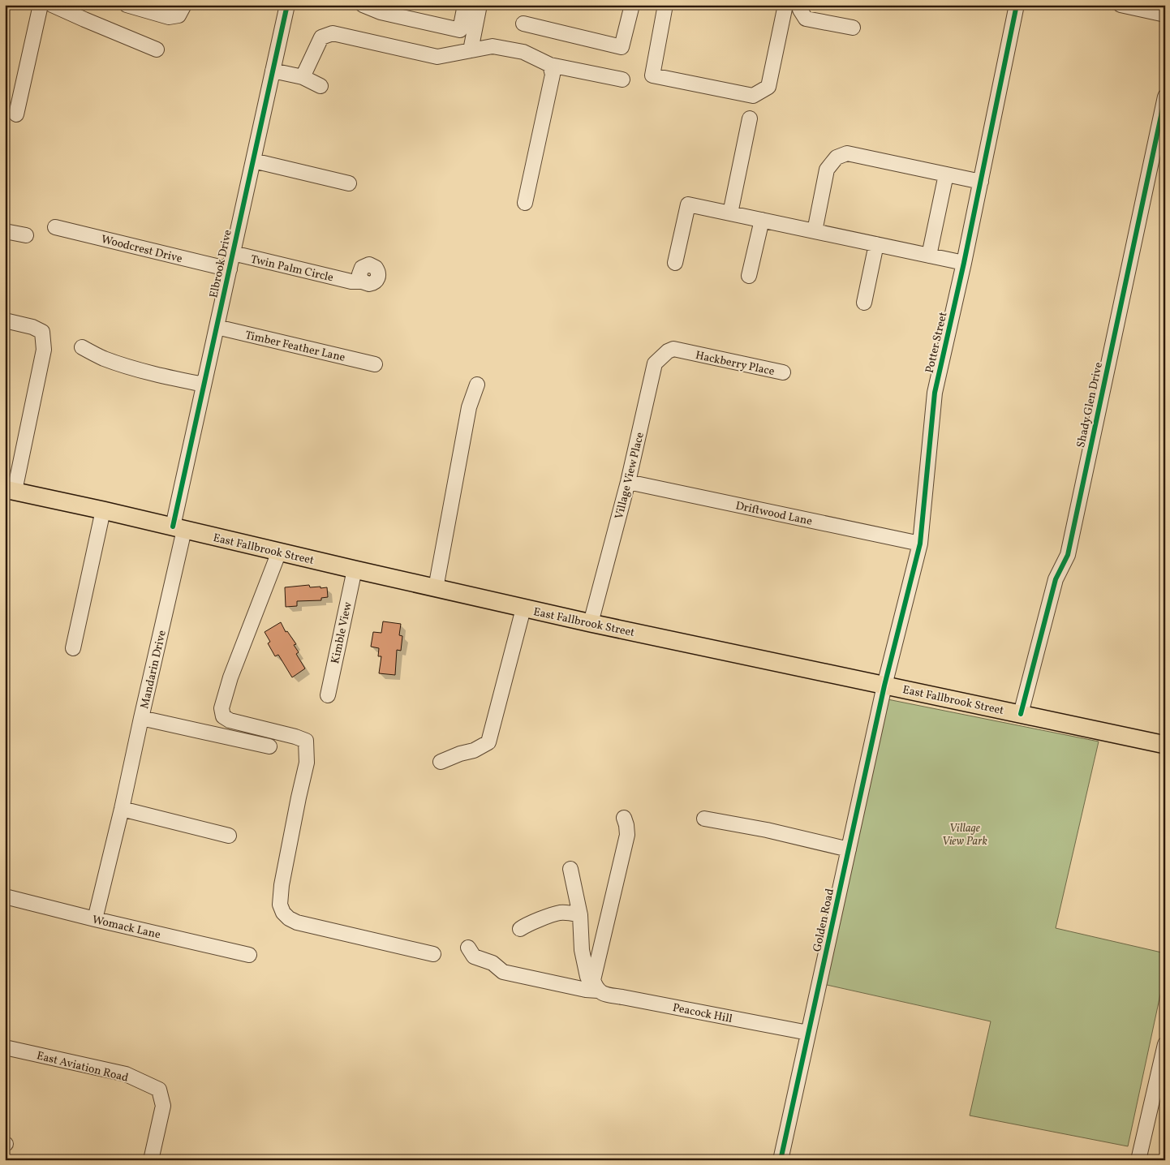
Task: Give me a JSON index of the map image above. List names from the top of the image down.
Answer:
{
  "streets": {
    "main road": ["East Fallbrook Street"],
    "street": [
      "Woodcrest Drive",
      "Elbrook Drive",
      "Twin Palm Circle",
      "Potter Street",
      "Timber Feather Lane",
      "Hackberry Place",
      "Shady Glen Drive",
      "Village View Place",
      "Driftwood Lane",
      "Kimble View",
      "Mandarin Drive",
      "Golden Road",
      "Womack Lane",
      "Peacock Hill",
      "East Aviation Road"
    ]
  },
  "crossings": [
    ["Woodcrest Drive", "Elbrook Drive"],
    ["Elbrook Drive", "Twin Palm Circle"],
    ["Elbrook Drive", "Timber Feather Lane"],
    ["Elbrook Drive", "East Fallbrook Street"],
    ["Elbrook Drive", "Mandarin Drive"],
    ["Potter Street", "Driftwood Lane"],
    ["Potter Street", "East Fallbrook Street"],
    ["Potter Street", "Golden Road"],
    ["Hackberry Place", "Village View Place"],
    ["Shady Glen Drive", "East Fallbrook Street"],
    ["Village View Place", "Driftwood Lane"],
    ["Village View Place", "East Fallbrook Street"],
    ["East Fallbrook Street", "Kimble View"],
    ["East Fallbrook Street", "Mandarin Drive"],
    ["East Fallbrook Street", "Golden Road"],
    ["Mandarin Drive", "Womack Lane"],
    ["Golden Road", "Peacock Hill"]
  ],
  "parks": ["Village View Park"]
}
